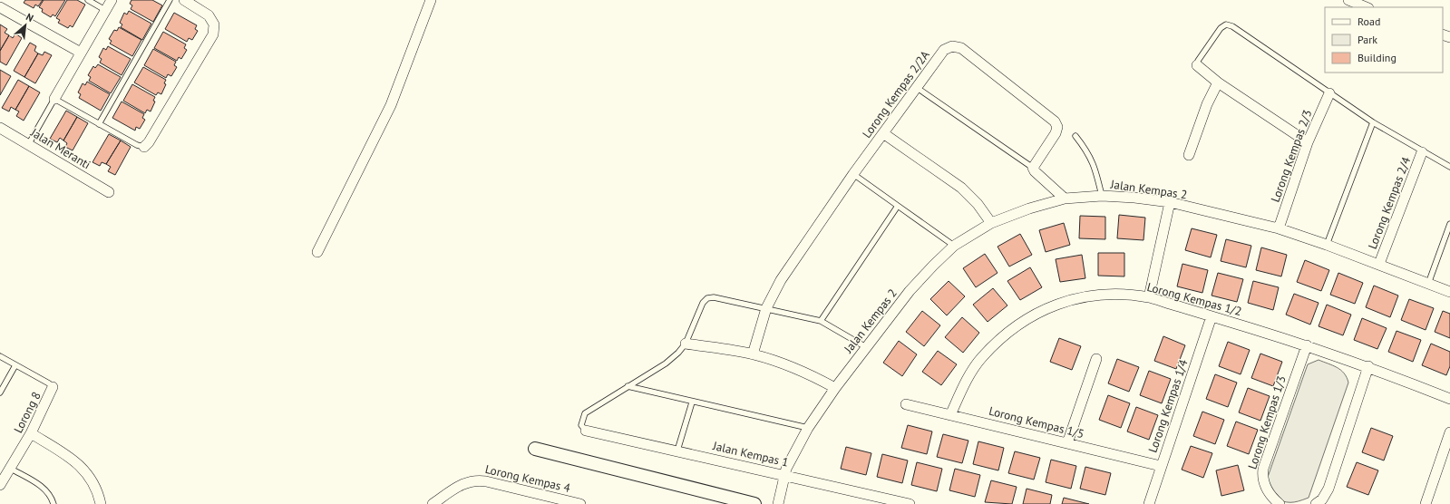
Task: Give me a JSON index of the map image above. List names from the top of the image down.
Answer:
{
  "streets": {
    "street": [
      "Lorong Kempas 2/2A",
      "Jalan Meranti",
      "Lorong Kempas 2/3",
      "Jalan Kempas 2",
      "Lorong Kempas 2/4",
      "Lorong Kempas 1/2",
      "Lorong Kempas 1/4",
      "Lorong 8",
      "Lorong Kempas 1/5",
      "Lorong Kempas 1/3",
      "Jalan Kempas 1",
      "Lorong Kempas 4"
    ]
  },
  "crossings": [
    ["Lorong Kempas 2/3", "Jalan Kempas 2"],
    ["Jalan Kempas 2", "Lorong Kempas 2/4"],
    ["Jalan Kempas 2", "Jalan Kempas 1"],
    ["Lorong Kempas 1/2", "Lorong Kempas 1/4"],
    ["Lorong Kempas 1/2", "Lorong Kempas 1/5"],
    ["Lorong Kempas 1/2", "Lorong Kempas 1/3"],
    ["Lorong Kempas 1/4", "Lorong Kempas 1/5"]
  ],
  "legend": ["Road", "Park", "Building"],
  "north": "top right"
}
